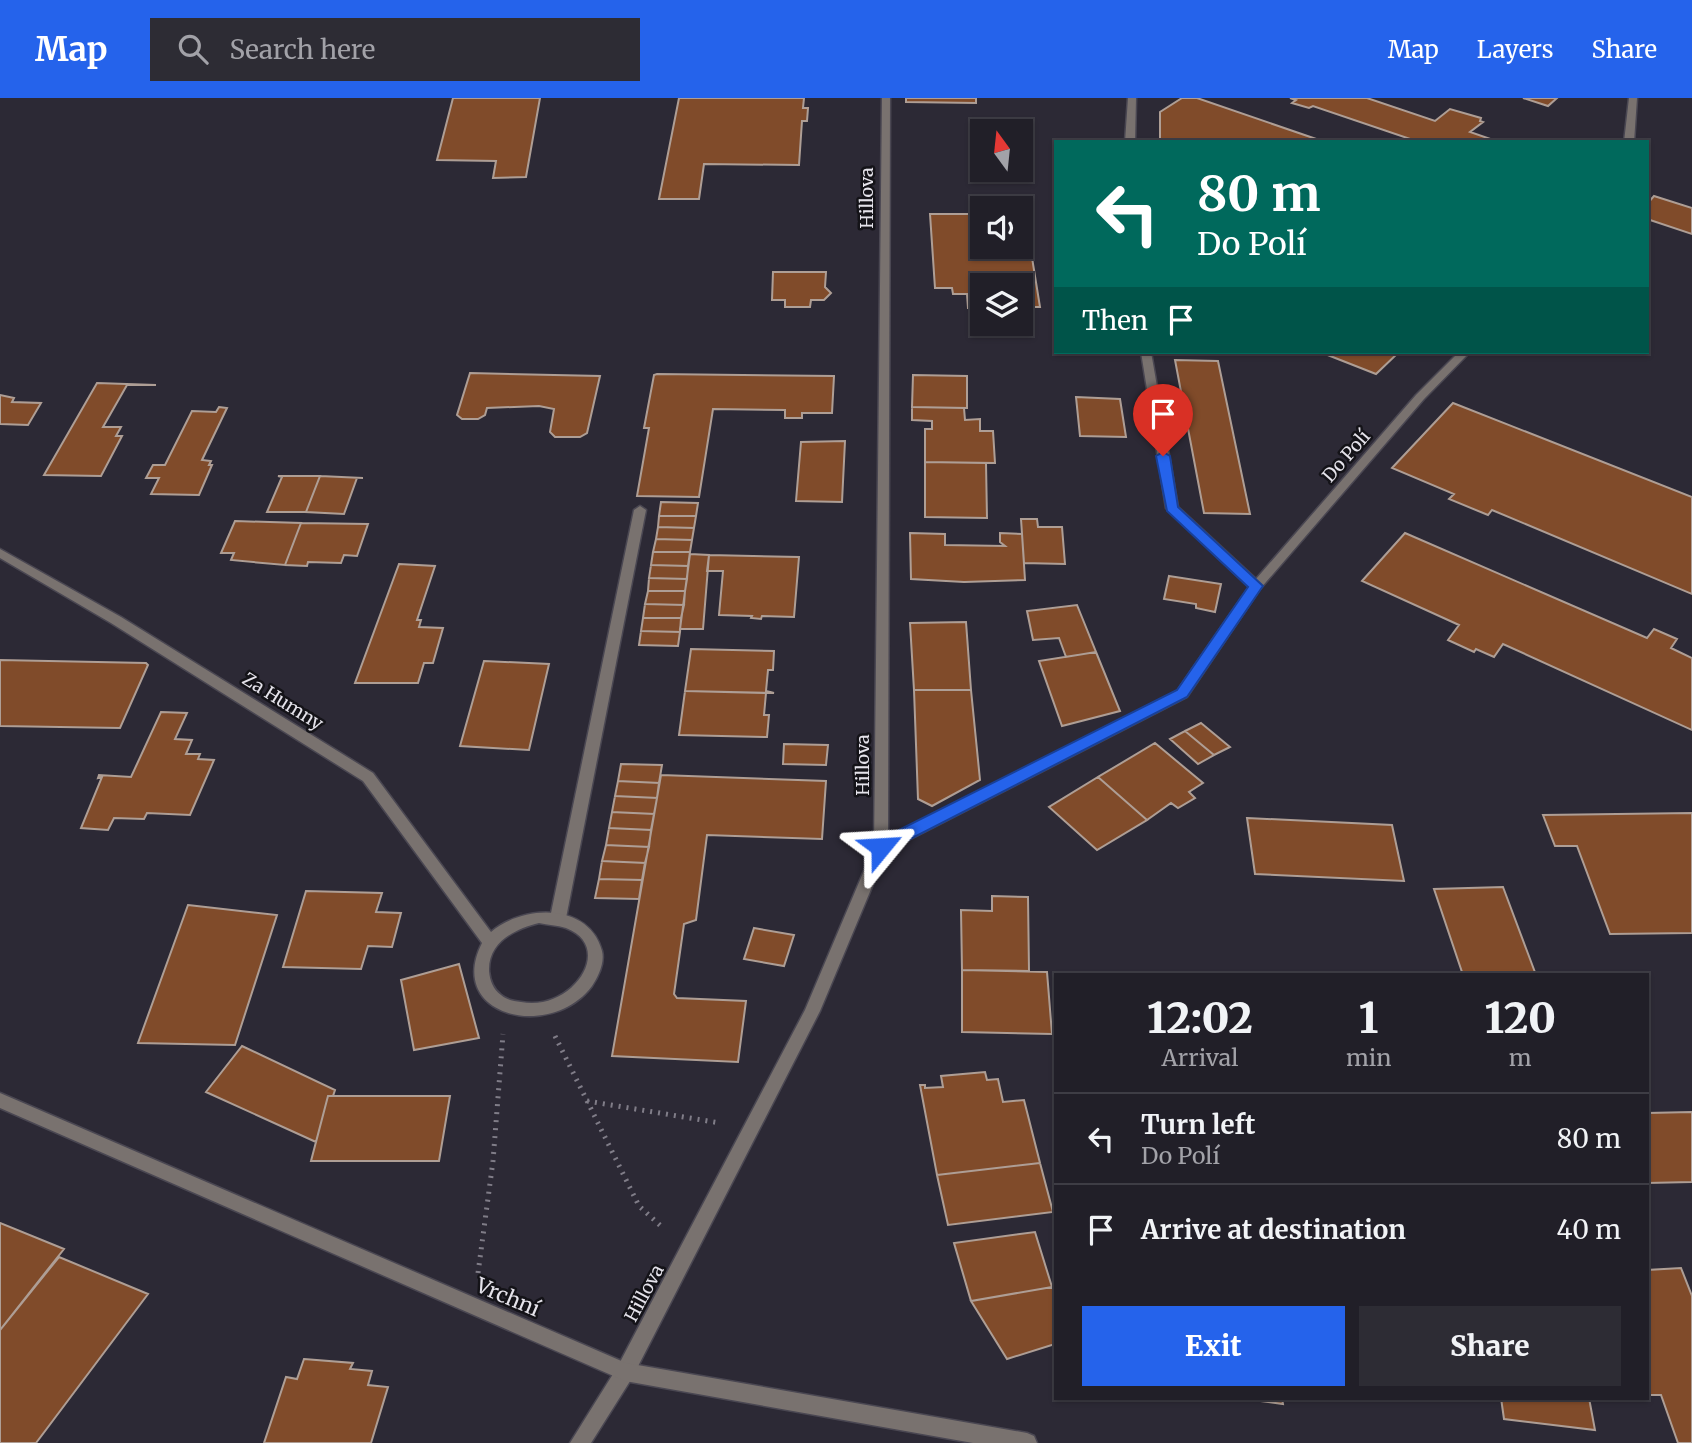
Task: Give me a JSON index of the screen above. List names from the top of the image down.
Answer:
{
  "streets": {
    "street": [
      "Hillova",
      "Do Polí",
      "Za Humny",
      "Vrchní"
    ]
  },
  "crossings": [
    ["Hillova", "Do Polí"],
    ["Hillova", "Vrchní"]
  ],
  "north": "top",
  "page": {
    "header": "Map",
    "search": "Search here",
    "nav": ["Map", "Layers", "Share"],
    "turn": ["80 m", "Do Polí"],
    "then": "Then",
    "eta": [
      "12:02",
      "Arrival",
      "1",
      "min",
      "120",
      "m"
    ],
    "list": [
      {
        "name": "Turn left",
        "note": "Do Polí",
        "value": "80 m"
      },
      {
        "name": "Arrive at destination",
        "value": "40 m"
      }
    ],
    "buttons": ["Exit", "Share"]
  }
}
